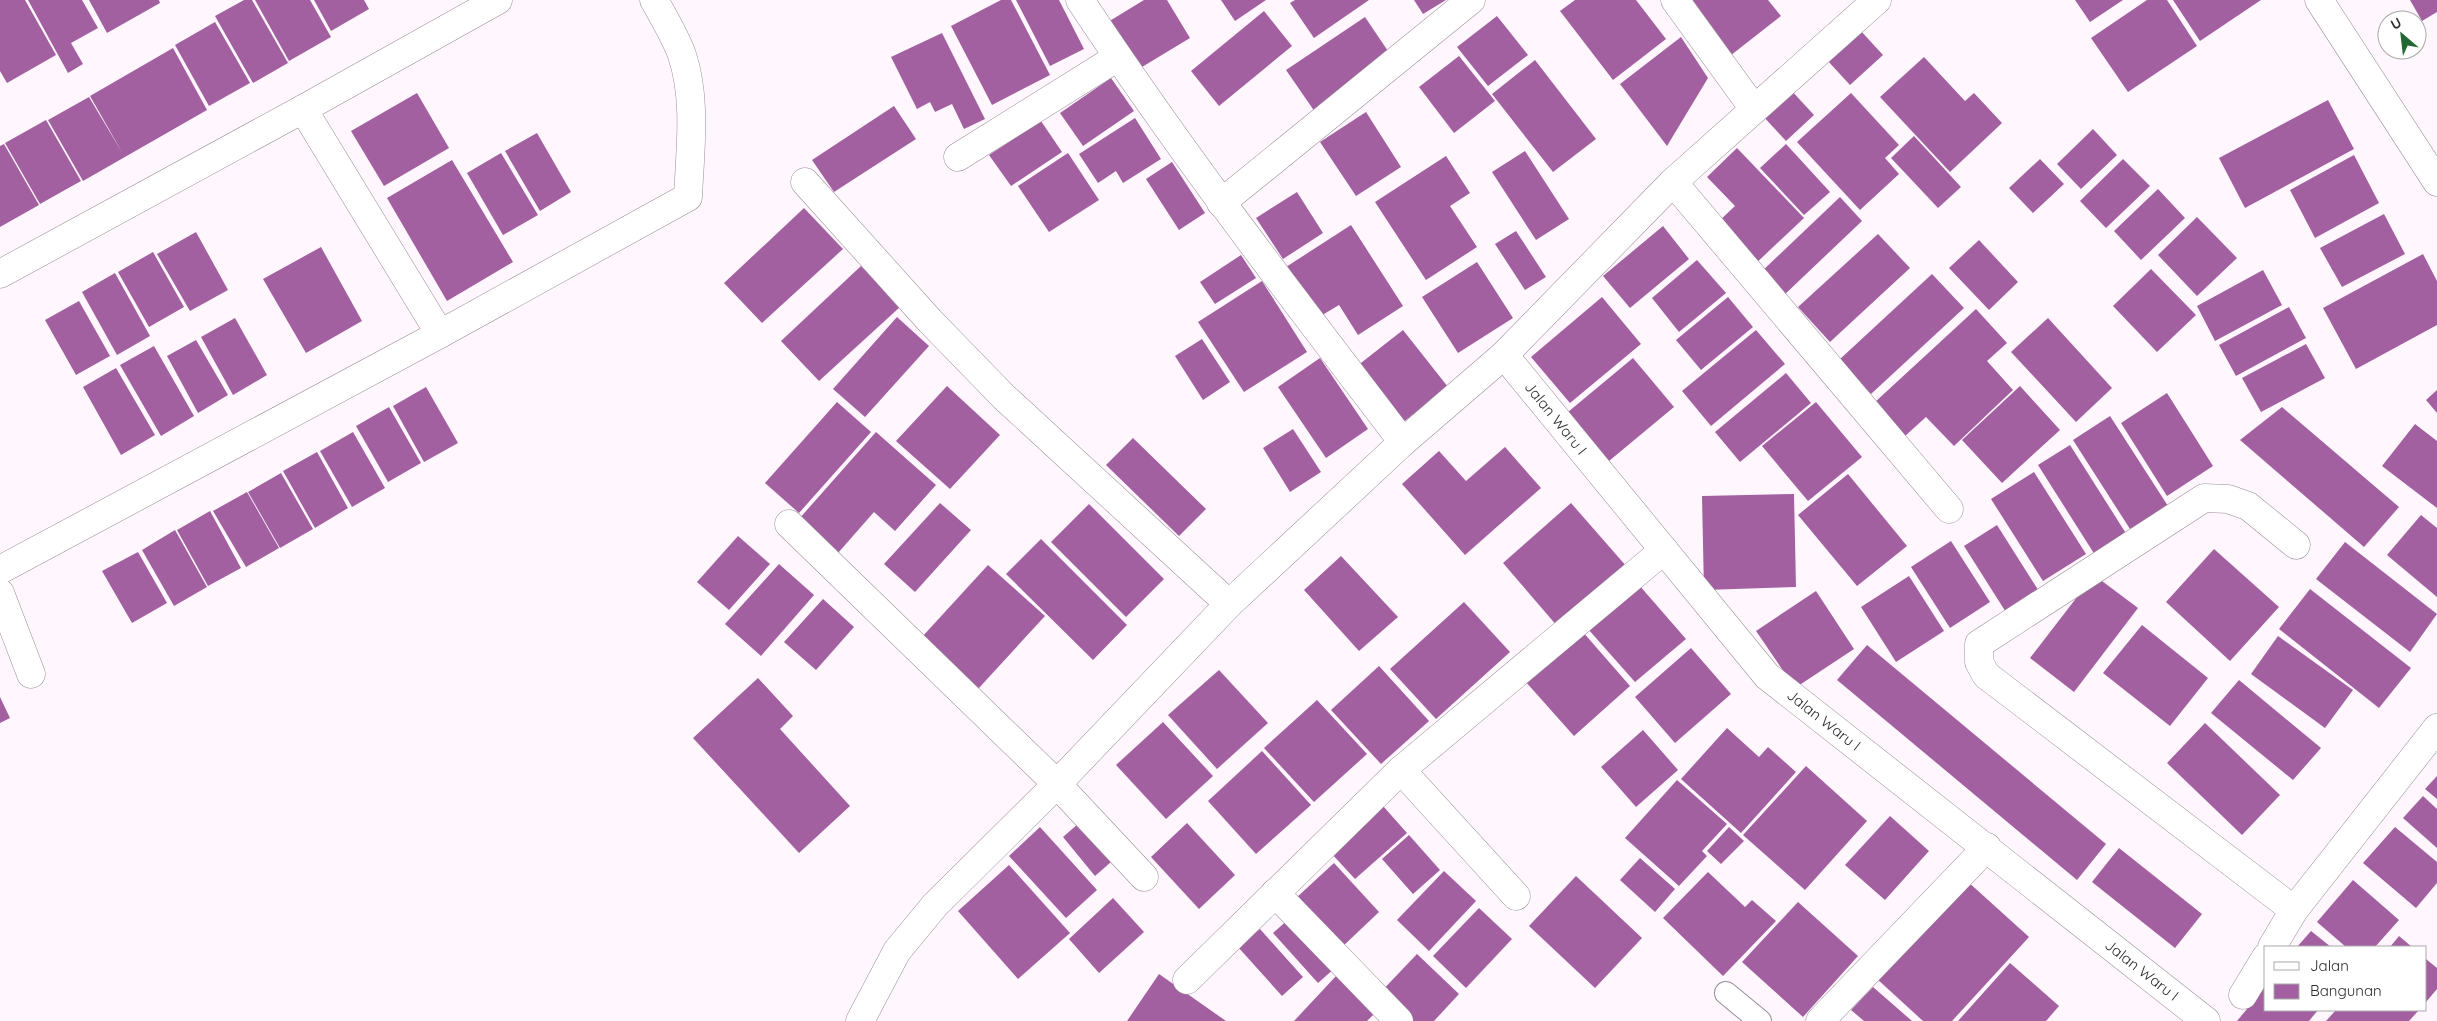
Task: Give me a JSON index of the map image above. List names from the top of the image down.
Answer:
{
  "streets": {
    "street": ["Jalan Waru I"]
  },
  "legend": ["Jalan", "Bangunan"],
  "north": "top left"
}
